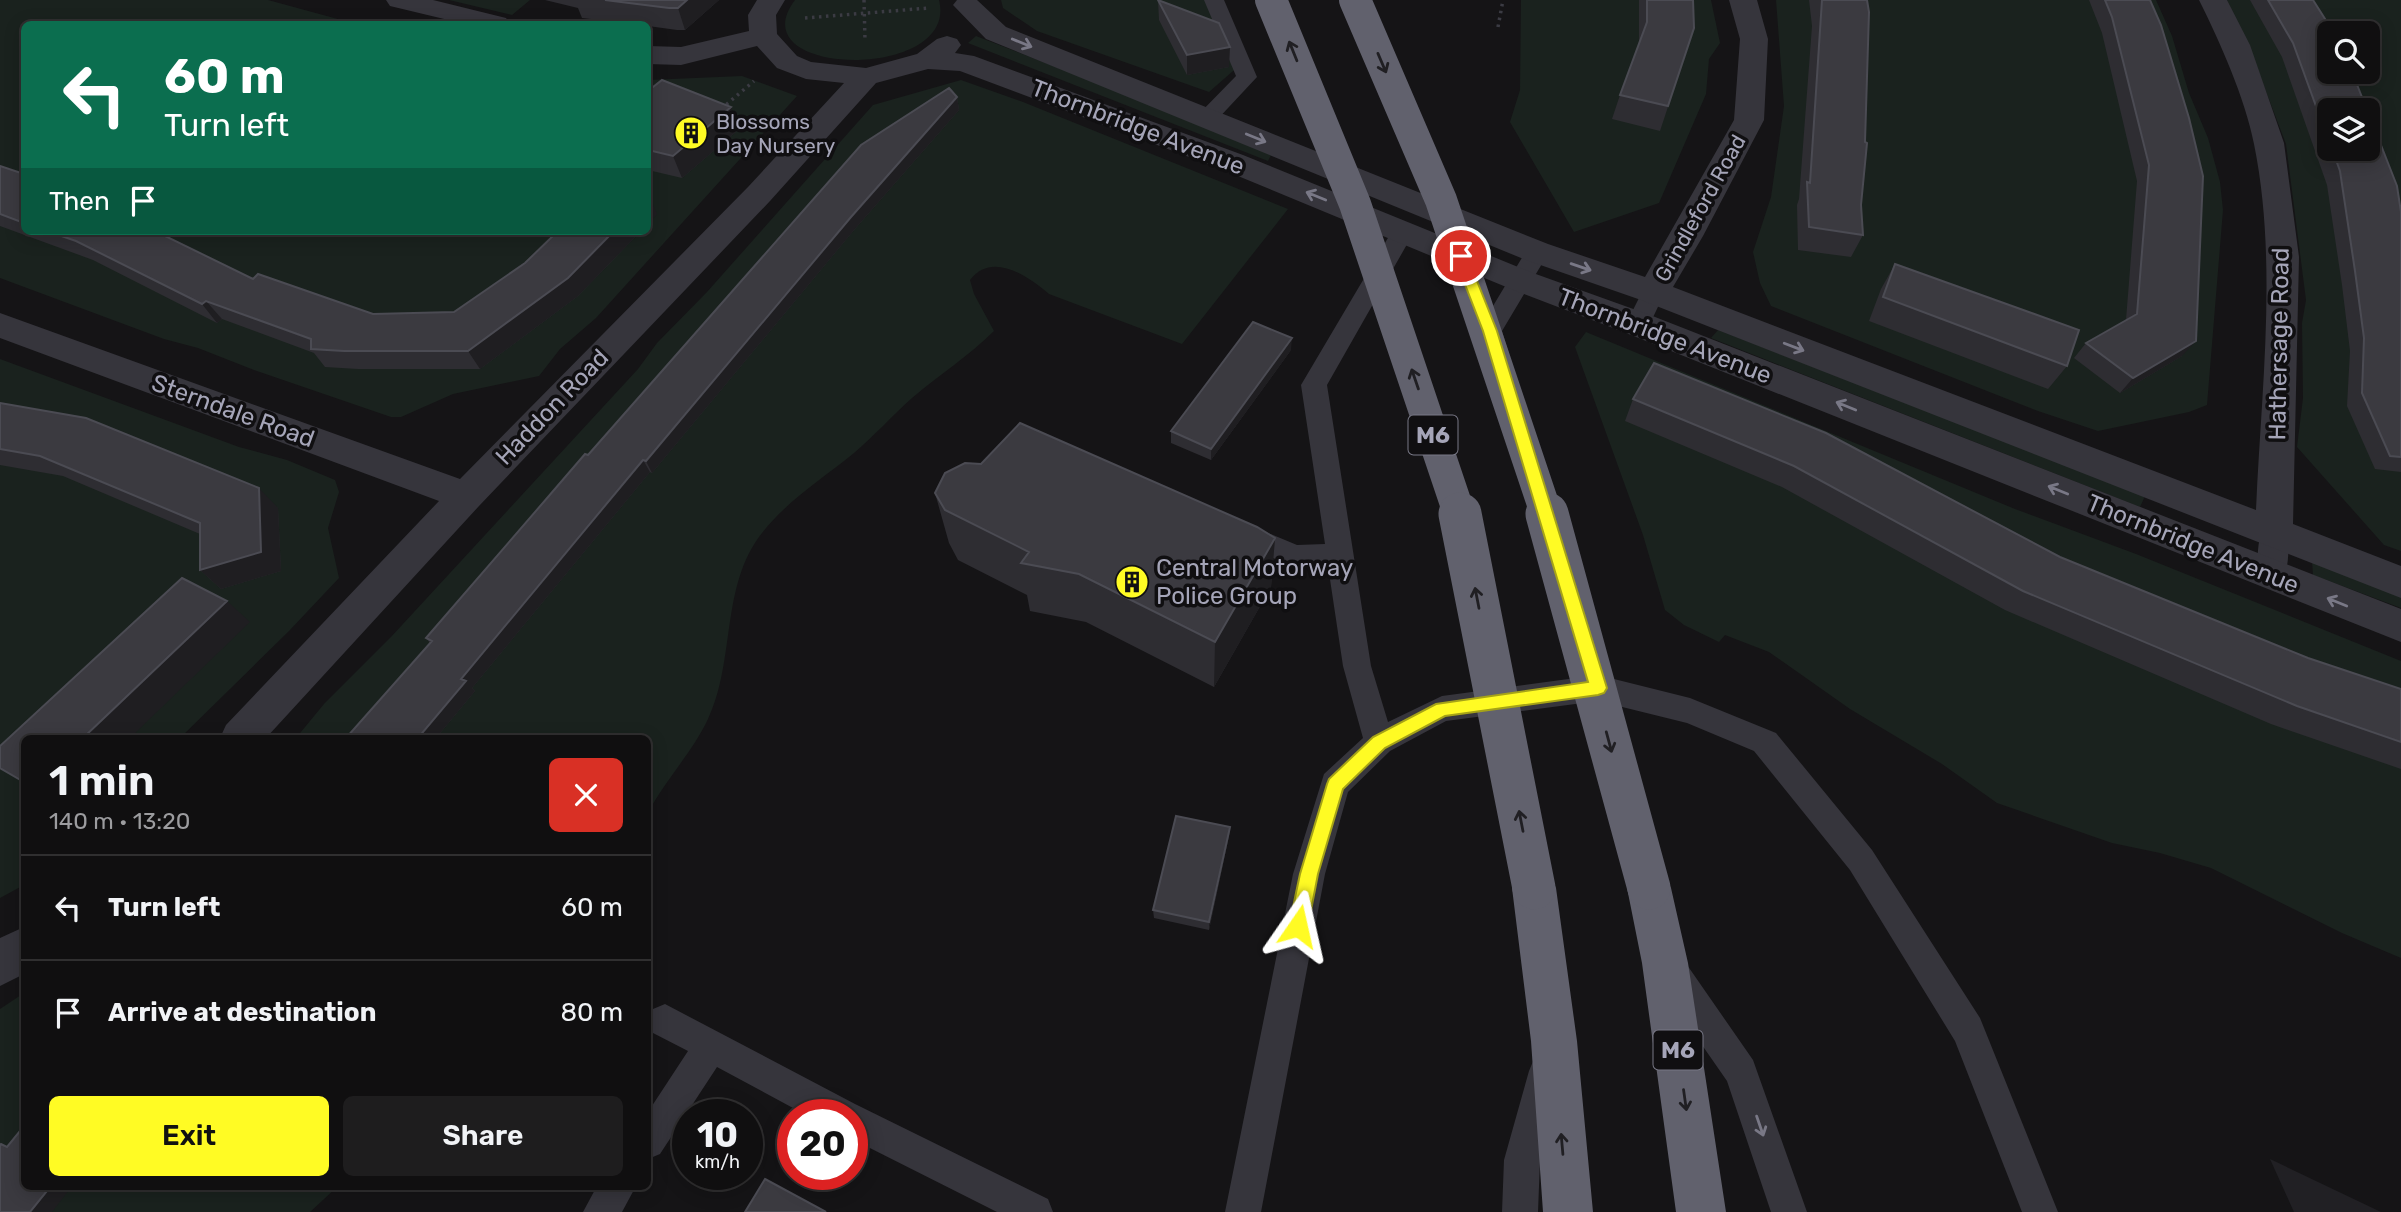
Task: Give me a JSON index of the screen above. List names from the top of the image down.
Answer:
{
  "streets": {
    "highway": ["M6"],
    "street": [
      "Thornbridge Avenue",
      "Grindleford Road",
      "Hathersage Road",
      "Haddon Road",
      "Sterndale Road"
    ]
  },
  "crossings": [
    ["Thornbridge Avenue", "Grindleford Road"],
    ["Thornbridge Avenue", "Hathersage Road"],
    ["Haddon Road", "Sterndale Road"]
  ],
  "places": {
    "building": ["Blossoms Day Nursery", "Central Motorway Police Group"]
  },
  "page": {
    "turn": ["60 m", "Turn left"],
    "then": "Then",
    "heading": ["1 min", "140 m · 13:20"],
    "list": [
      {
        "name": "Turn left",
        "value": "60 m"
      },
      {
        "name": "Arrive at destination",
        "value": "80 m"
      }
    ],
    "buttons": ["Exit", "Share"],
    "speed": "10 km/h",
    "limit": "20"
  }
}
